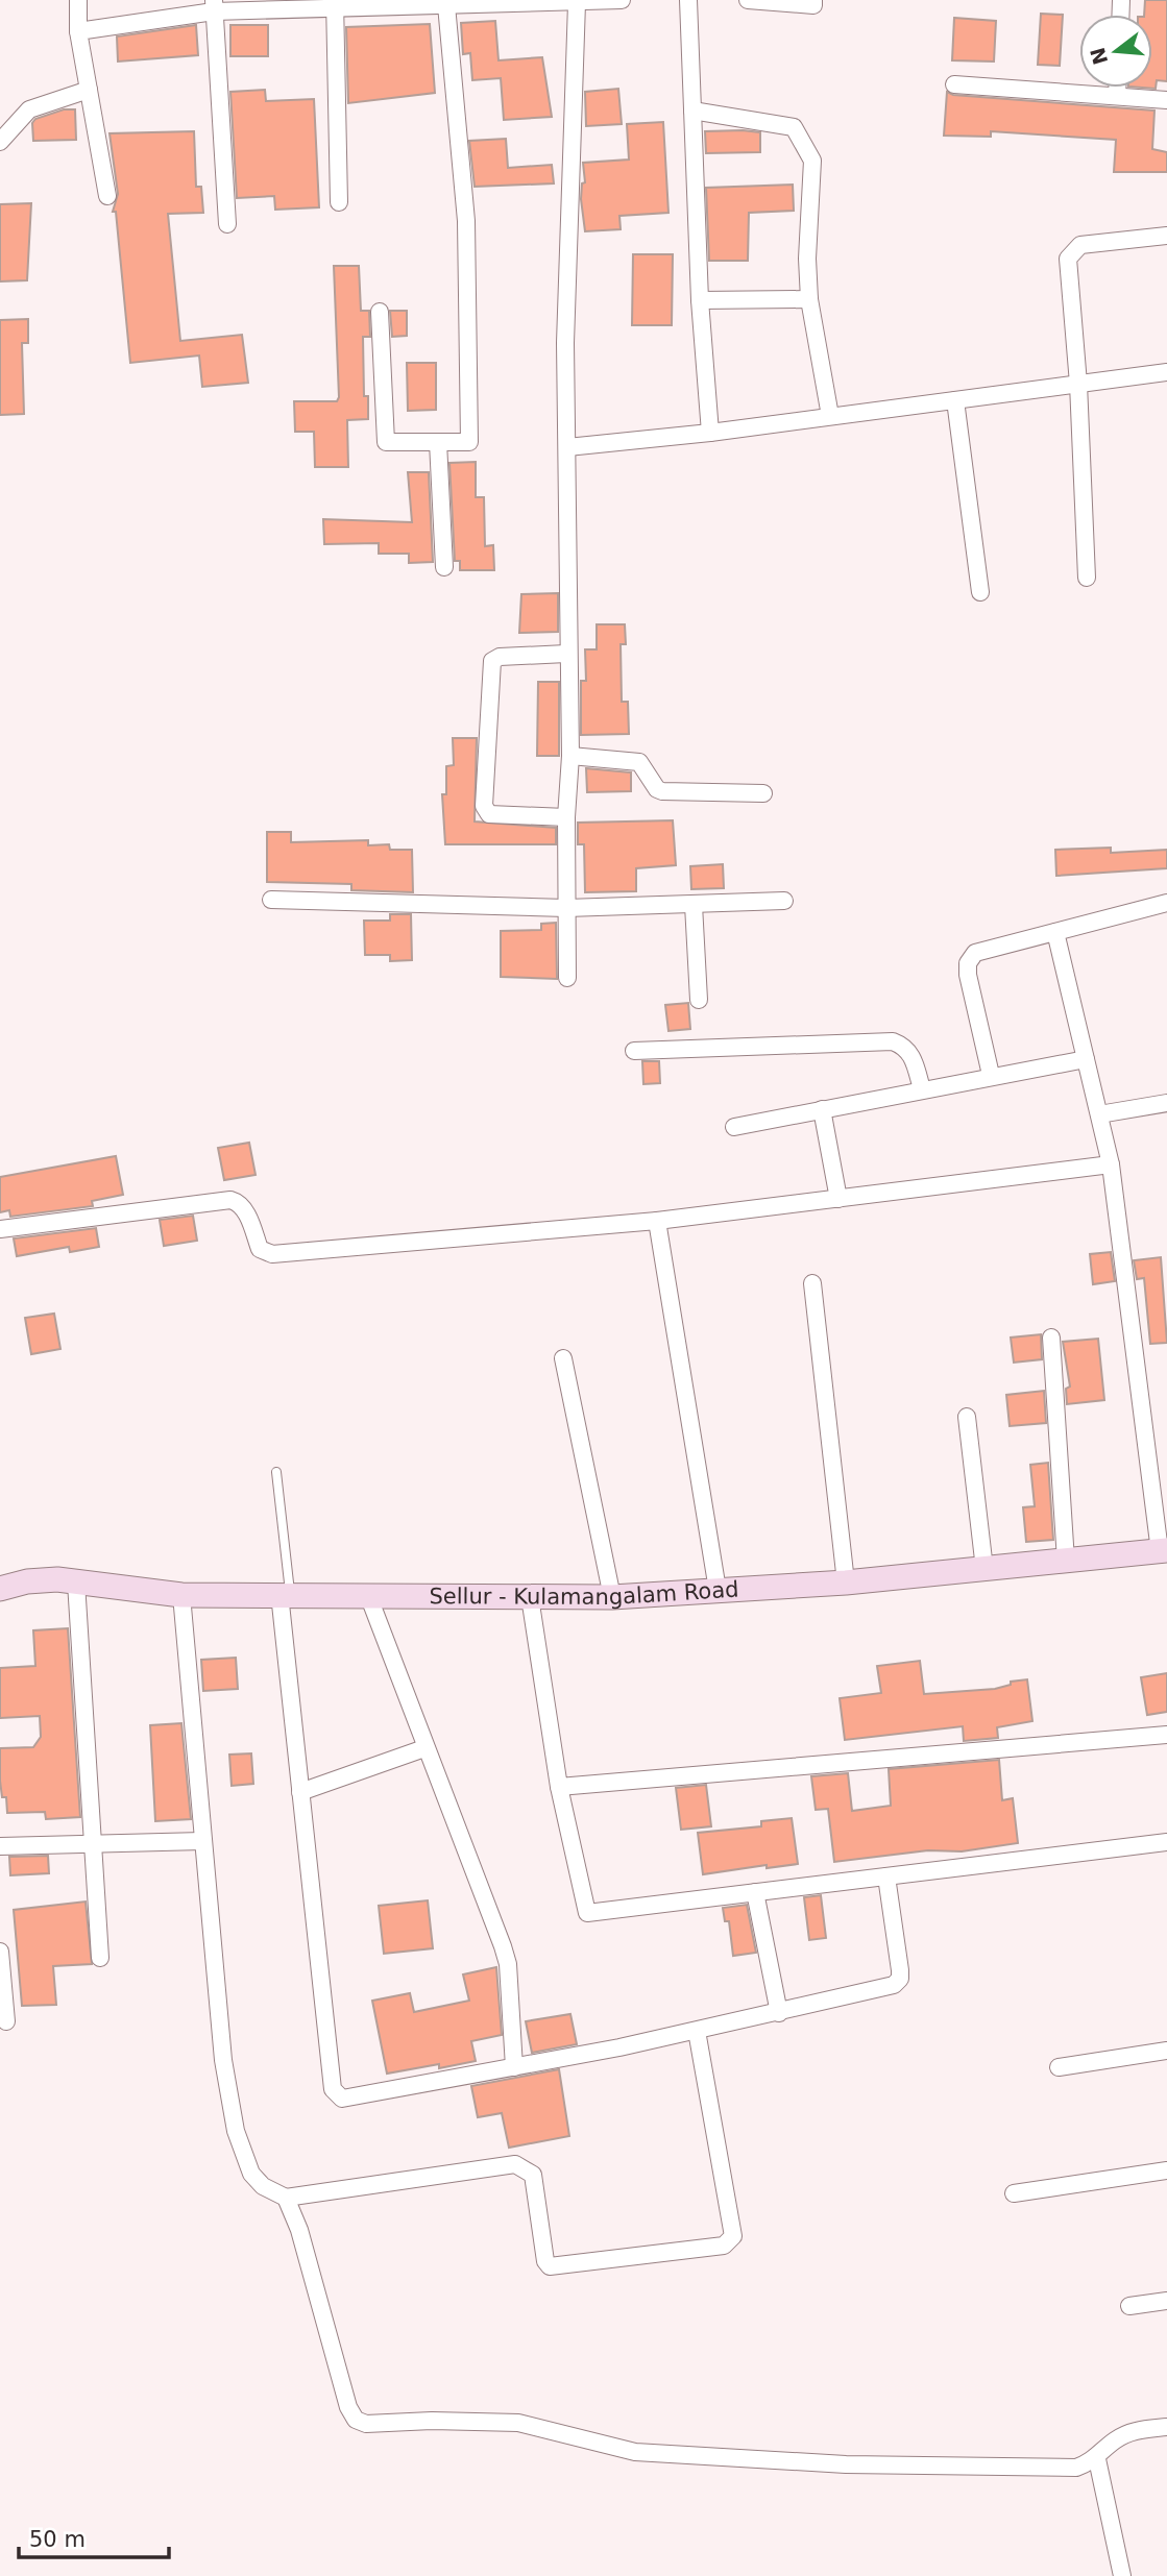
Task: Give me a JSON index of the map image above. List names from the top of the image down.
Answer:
{
  "streets": {
    "main road": ["Sellur - Kulamangalam Road"]
  },
  "scale_bar": "50 m",
  "north": "left"
}
